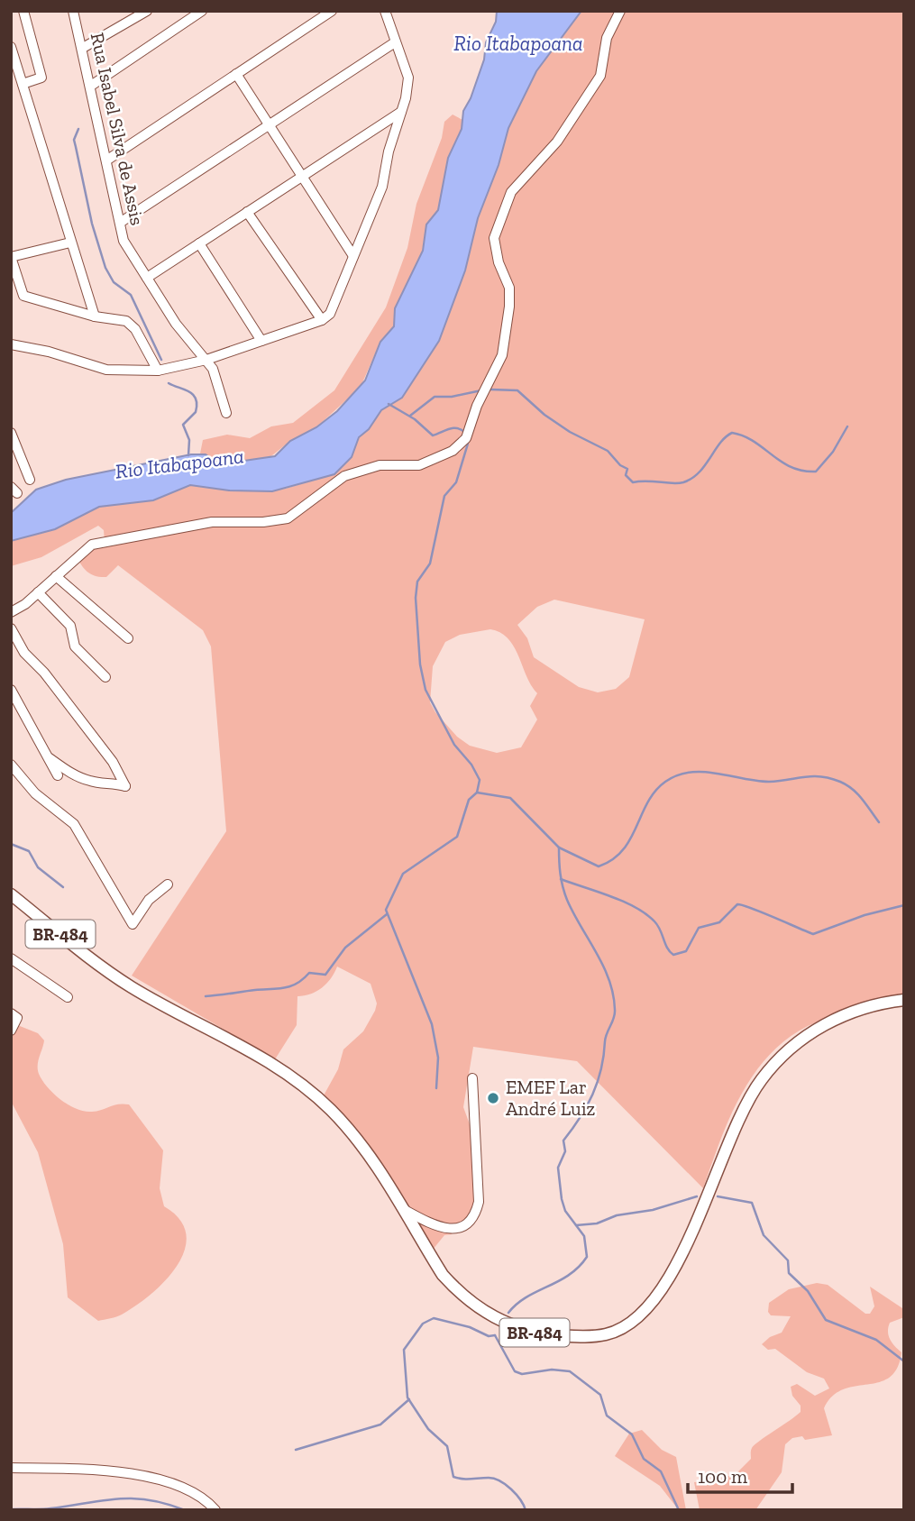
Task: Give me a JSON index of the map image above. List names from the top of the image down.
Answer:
{
  "streets": {
    "main road": ["BR-484"],
    "street": ["Rua Isabel Silva de Assis"]
  },
  "water": ["Rio Itabapoana"],
  "places": ["EMEF Lar André Luiz"],
  "scale_bar": "100 m"
}
